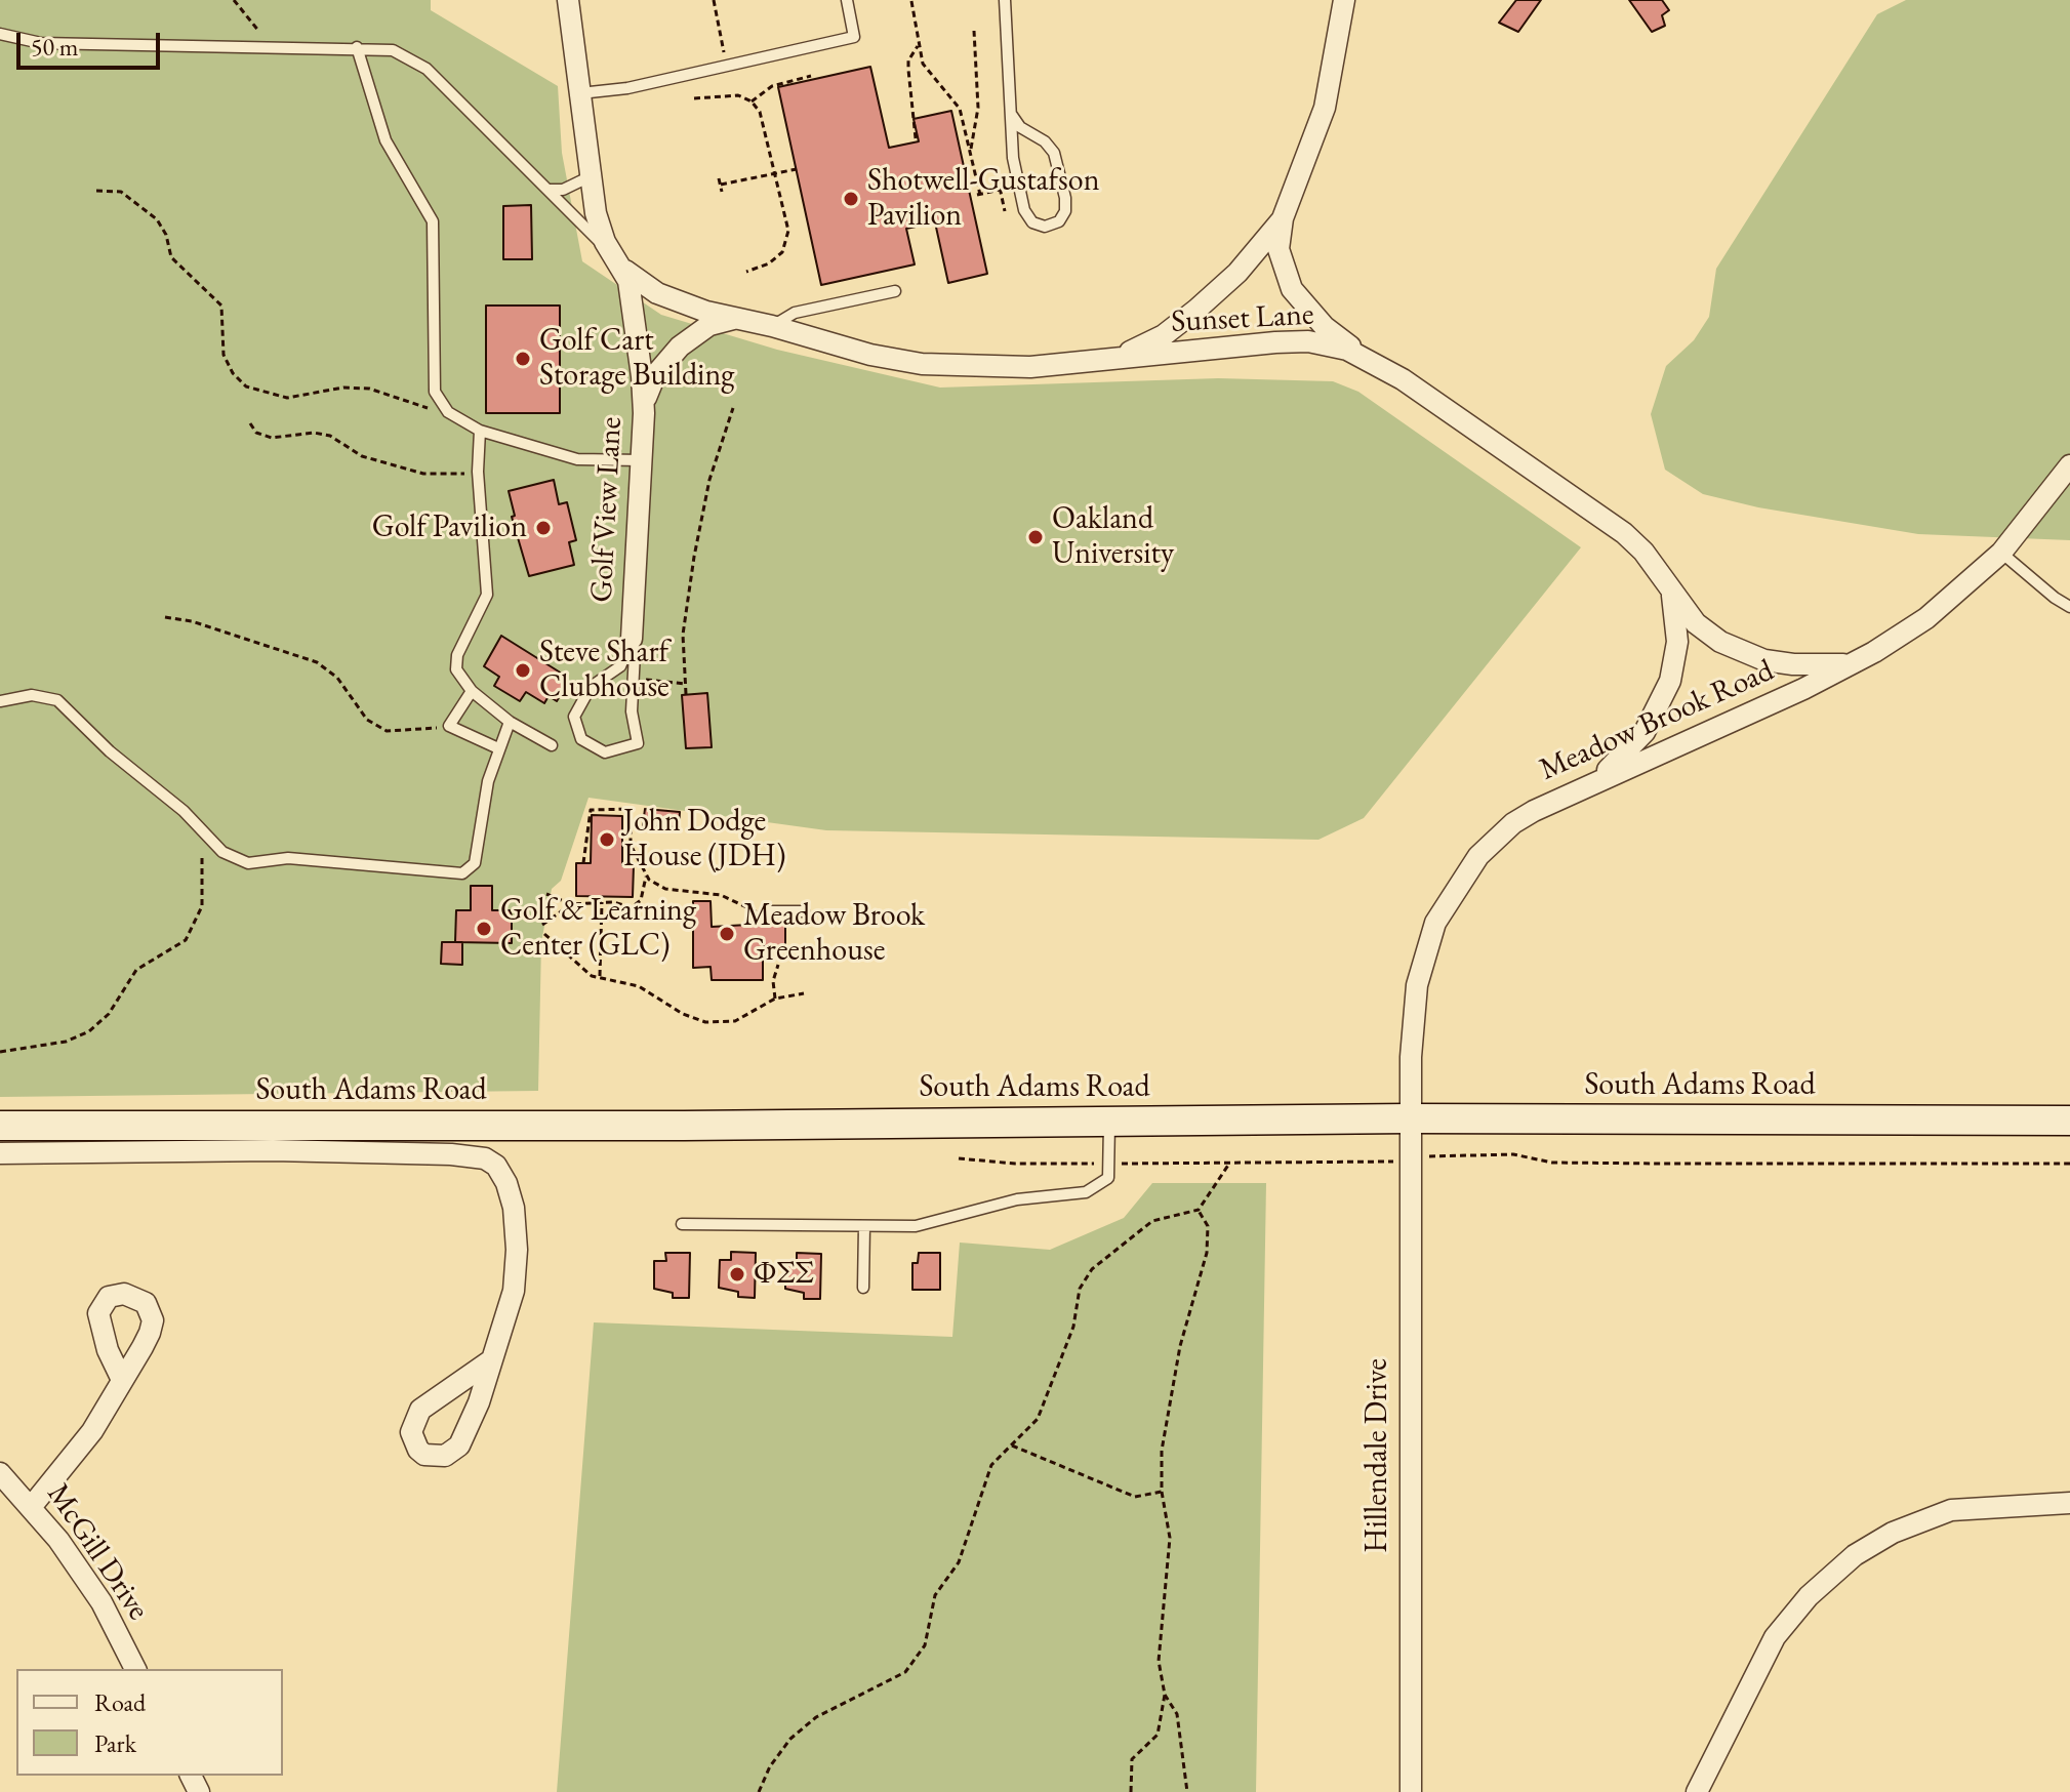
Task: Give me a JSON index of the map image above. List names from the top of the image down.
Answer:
{
  "streets": {
    "main road": ["South Adams Road"],
    "street": [
      "Sunset Lane",
      "Golf View Lane",
      "Meadow Brook Road",
      "Hillendale Drive",
      "McGill Drive"
    ]
  },
  "crossings": [
    ["Sunset Lane", "Golf View Lane"],
    ["Sunset Lane", "Meadow Brook Road"],
    ["Meadow Brook Road", "South Adams Road"],
    ["Meadow Brook Road", "Hillendale Drive"],
    ["South Adams Road", "Hillendale Drive"]
  ],
  "places": [
    "Shotwell-Gustafson Pavilion",
    "Golf Cart Storage Building",
    "Golf Pavilion",
    "Oakland University",
    "Steve Sharf Clubhouse",
    "John Dodge House (JDH)",
    "Golf & Learning Center (GLC)",
    "Meadow Brook Greenhouse",
    "ΦΣΣ"
  ],
  "legend": ["Road", "Park"],
  "scale_bar": "50 m"
}
